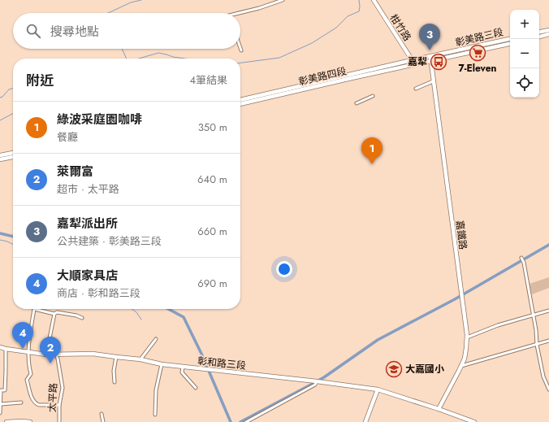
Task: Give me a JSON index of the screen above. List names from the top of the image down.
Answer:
{
  "streets": {
    "main road": [
      "柑竹路",
      "彰美路三段",
      "彰美路四段",
      "嘉鐵路",
      "彰和路三段"
    ],
    "street": ["太平路"]
  },
  "crossings": [
    ["柑竹路", "彰美路三段"],
    ["柑竹路", "彰美路四段"],
    ["彰美路三段", "彰美路四段"],
    ["彰美路三段", "嘉鐵路"],
    ["嘉鐵路", "彰和路三段"],
    ["彰和路三段", "太平路"]
  ],
  "places": {
    "supermarket": ["7-Eleven"],
    "bus stop": ["嘉犁"],
    "school or university": ["大嘉國小"]
  },
  "page": {
    "map_buttons": ["+", "−"],
    "search": "搜尋地點",
    "pins": [
      "3",
      "1",
      "4",
      "2"
    ],
    "heading": ["附近", "4筆結果"],
    "list": [
      {
        "mark": "1",
        "name": "綠波采庭園咖啡",
        "note": "餐廳",
        "value": "350 m"
      },
      {
        "mark": "2",
        "name": "萊爾富",
        "note": "超市 · 太平路",
        "value": "640 m"
      },
      {
        "mark": "3",
        "name": "嘉犁派出所",
        "note": "公共建築 · 彰美路三段",
        "value": "660 m"
      },
      {
        "mark": "4",
        "name": "大順家具店",
        "note": "商店 · 彰和路三段",
        "value": "690 m"
      }
    ]
  }
}
